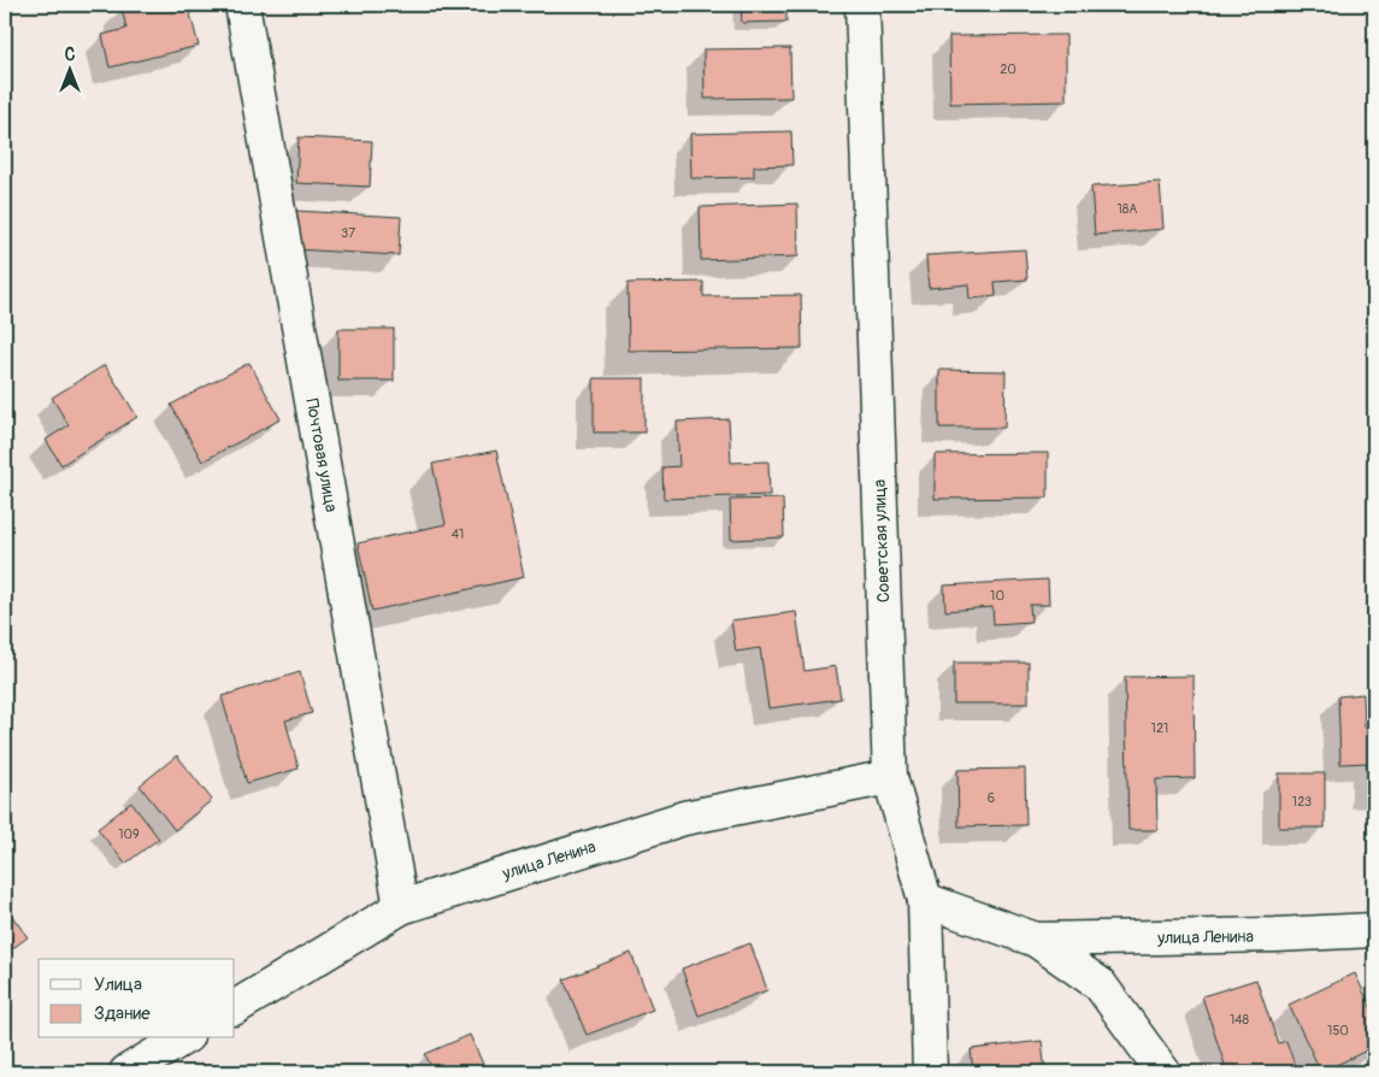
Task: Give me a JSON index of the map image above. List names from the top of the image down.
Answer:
{
  "streets": {
    "street": ["Почтовая улица", "Советская улица", "улица Ленина"]
  },
  "crossings": [
    ["Почтовая улица", "улица Ленина"],
    ["Советская улица", "улица Ленина"]
  ],
  "house_numbers": [
    "20",
    "18А",
    "37",
    "41",
    "10",
    "121",
    "6",
    "123",
    "109",
    "148",
    "150"
  ],
  "legend": ["Улица", "Здание"],
  "north": "top"
}
